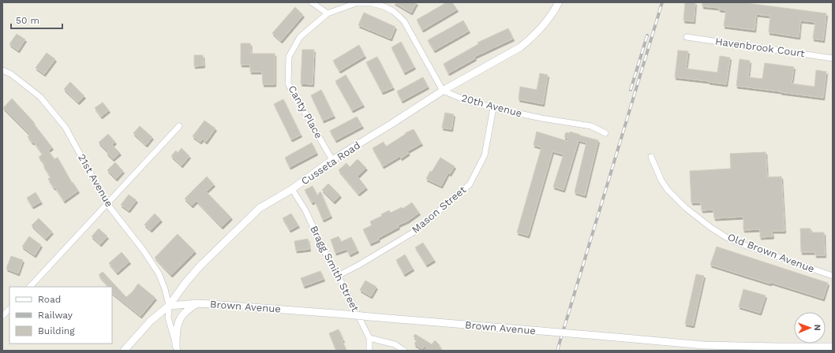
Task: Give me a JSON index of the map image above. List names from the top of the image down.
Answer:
{
  "streets": {
    "street": [
      "Havenbrook Court",
      "20th Avenue",
      "Canty Place",
      "Cusseta Road",
      "21st Avenue",
      "Mason Street",
      "Old Brown Avenue",
      "Bragg Smith Street",
      "Brown Avenue"
    ]
  },
  "crossings": [
    ["20th Avenue", "Canty Place"],
    ["20th Avenue", "Cusseta Road"],
    ["20th Avenue", "Mason Street"],
    ["Canty Place", "Cusseta Road"],
    ["Cusseta Road", "21st Avenue"],
    ["Cusseta Road", "Bragg Smith Street"],
    ["Cusseta Road", "Brown Avenue"],
    ["21st Avenue", "Brown Avenue"],
    ["Mason Street", "Bragg Smith Street"]
  ],
  "legend": ["Road", "Railway", "Building"],
  "scale_bar": "50 m",
  "north": "right"
}
